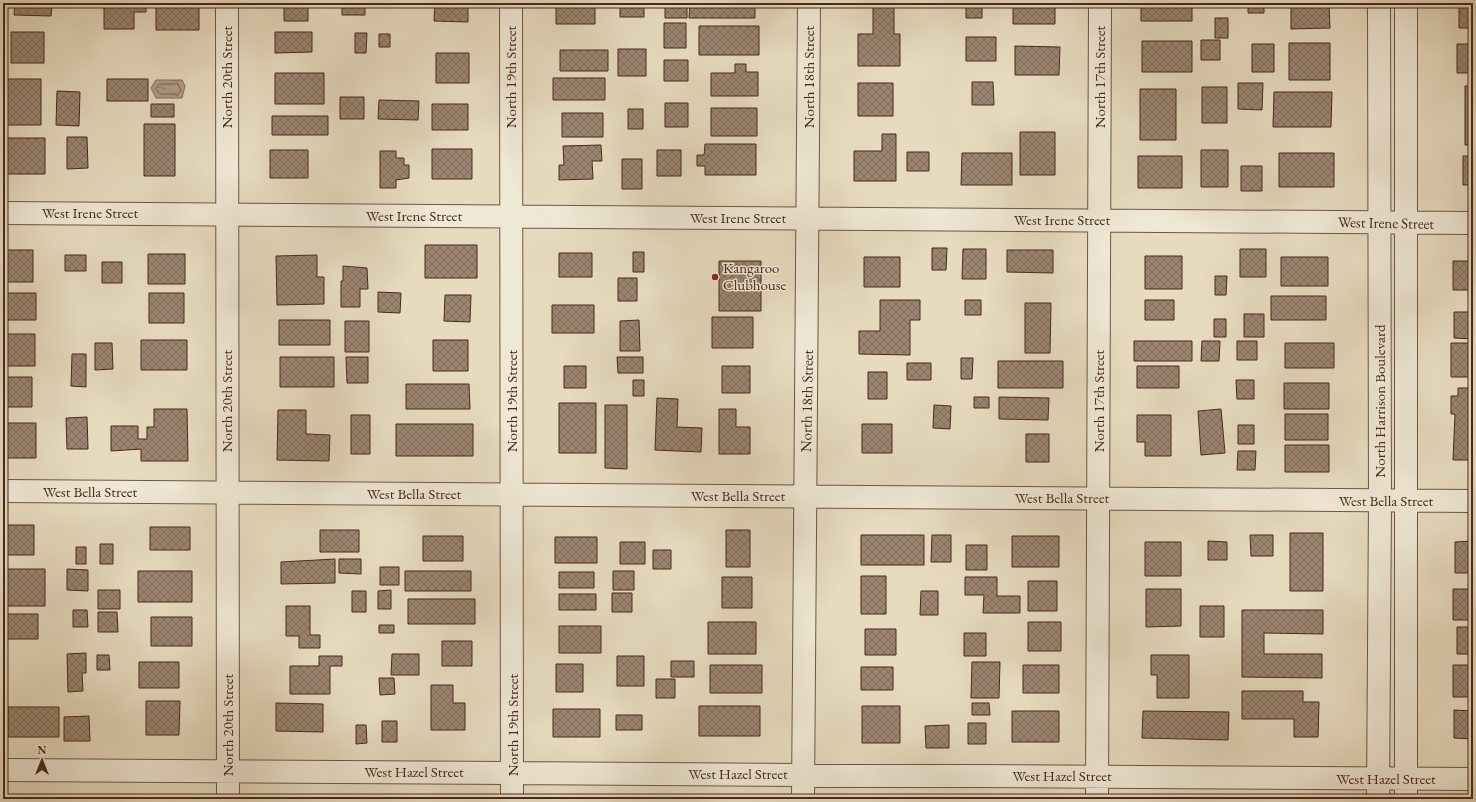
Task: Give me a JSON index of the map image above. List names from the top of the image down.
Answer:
{
  "streets": {
    "street": [
      "North 20th Street",
      "North 19th Street",
      "North 18th Street",
      "North 17th Street",
      "West Irene Street",
      "North Harrison Boulevard",
      "West Bella Street",
      "West Hazel Street"
    ]
  },
  "crossings": [
    ["North 20th Street", "West Irene Street"],
    ["North 20th Street", "West Bella Street"],
    ["North 20th Street", "West Hazel Street"],
    ["North 19th Street", "West Irene Street"],
    ["North 19th Street", "West Bella Street"],
    ["North 19th Street", "West Hazel Street"],
    ["North 18th Street", "West Irene Street"],
    ["North 18th Street", "West Bella Street"],
    ["North 18th Street", "West Hazel Street"],
    ["North 17th Street", "West Irene Street"],
    ["North 17th Street", "West Bella Street"],
    ["North 17th Street", "West Hazel Street"],
    ["West Irene Street", "North Harrison Boulevard"],
    ["North Harrison Boulevard", "West Bella Street"],
    ["North Harrison Boulevard", "West Hazel Street"]
  ],
  "places": ["Kangaroo Clubhouse"],
  "north": "top"
}
